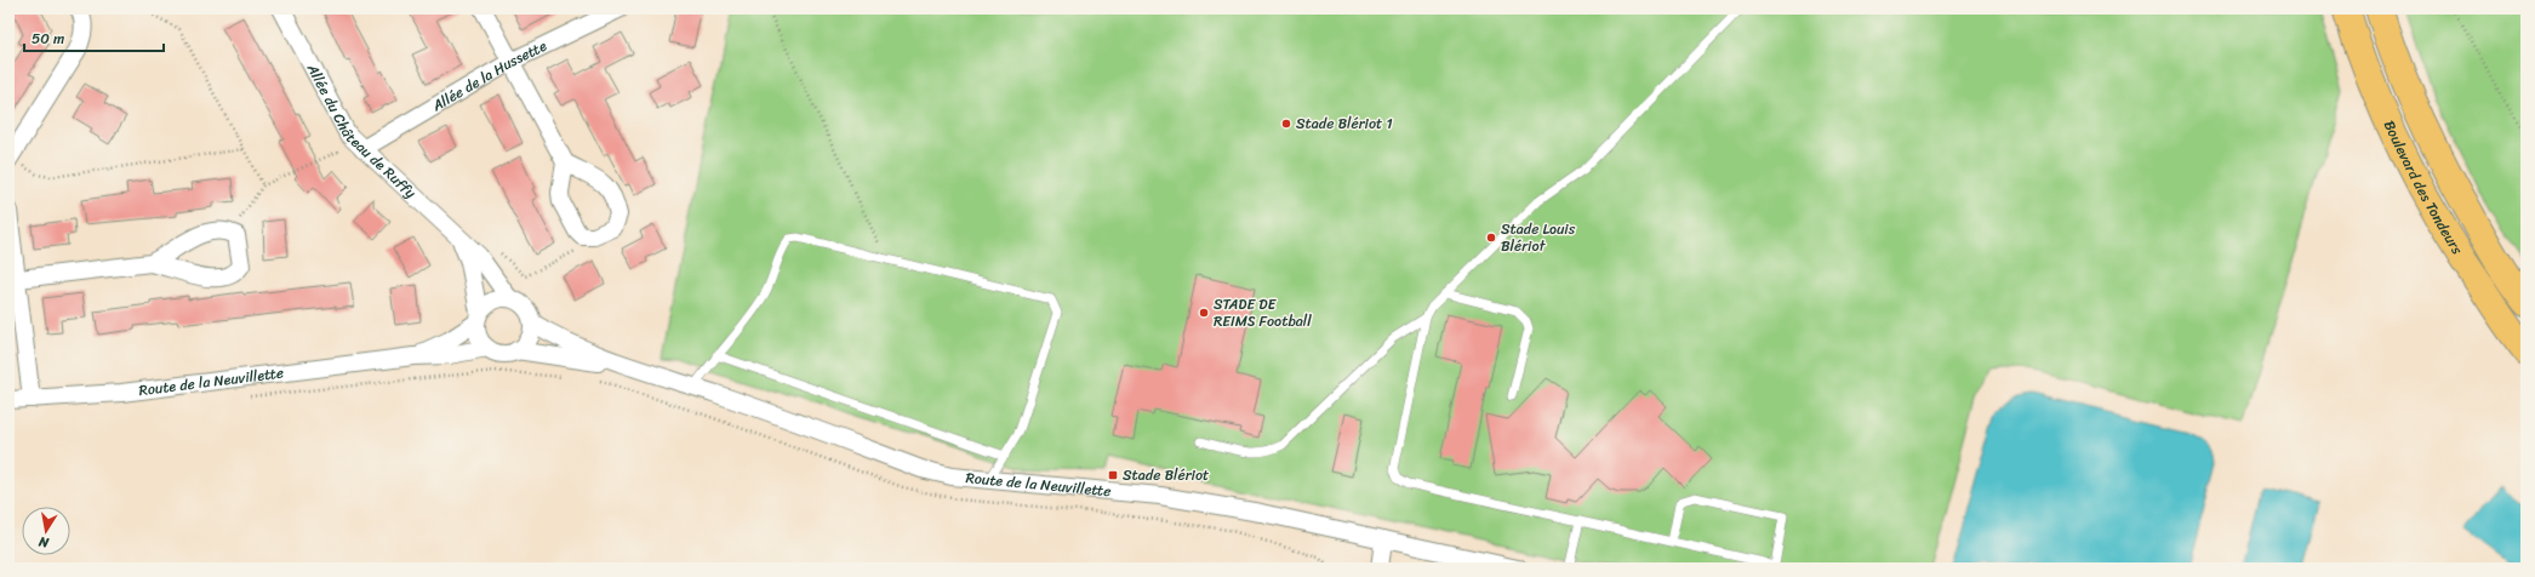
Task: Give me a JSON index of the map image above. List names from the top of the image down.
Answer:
{
  "streets": {
    "highway": ["Boulevard des Tondeurs"],
    "street": ["Allée de la Hussette", "Allée du Château de Ruffy", "Route de la Neuvillette"]
  },
  "crossings": [
    ["Allée de la Hussette", "Allée du Château de Ruffy"],
    ["Allée du Château de Ruffy", "Route de la Neuvillette"]
  ],
  "places": {
    "other": ["Stade Blériot 1", "Stade Louis Blériot", "STADE DE REIMS Football"],
    "transit": ["Stade Blériot"]
  },
  "scale_bar": "50 m",
  "north": "bottom"
}
